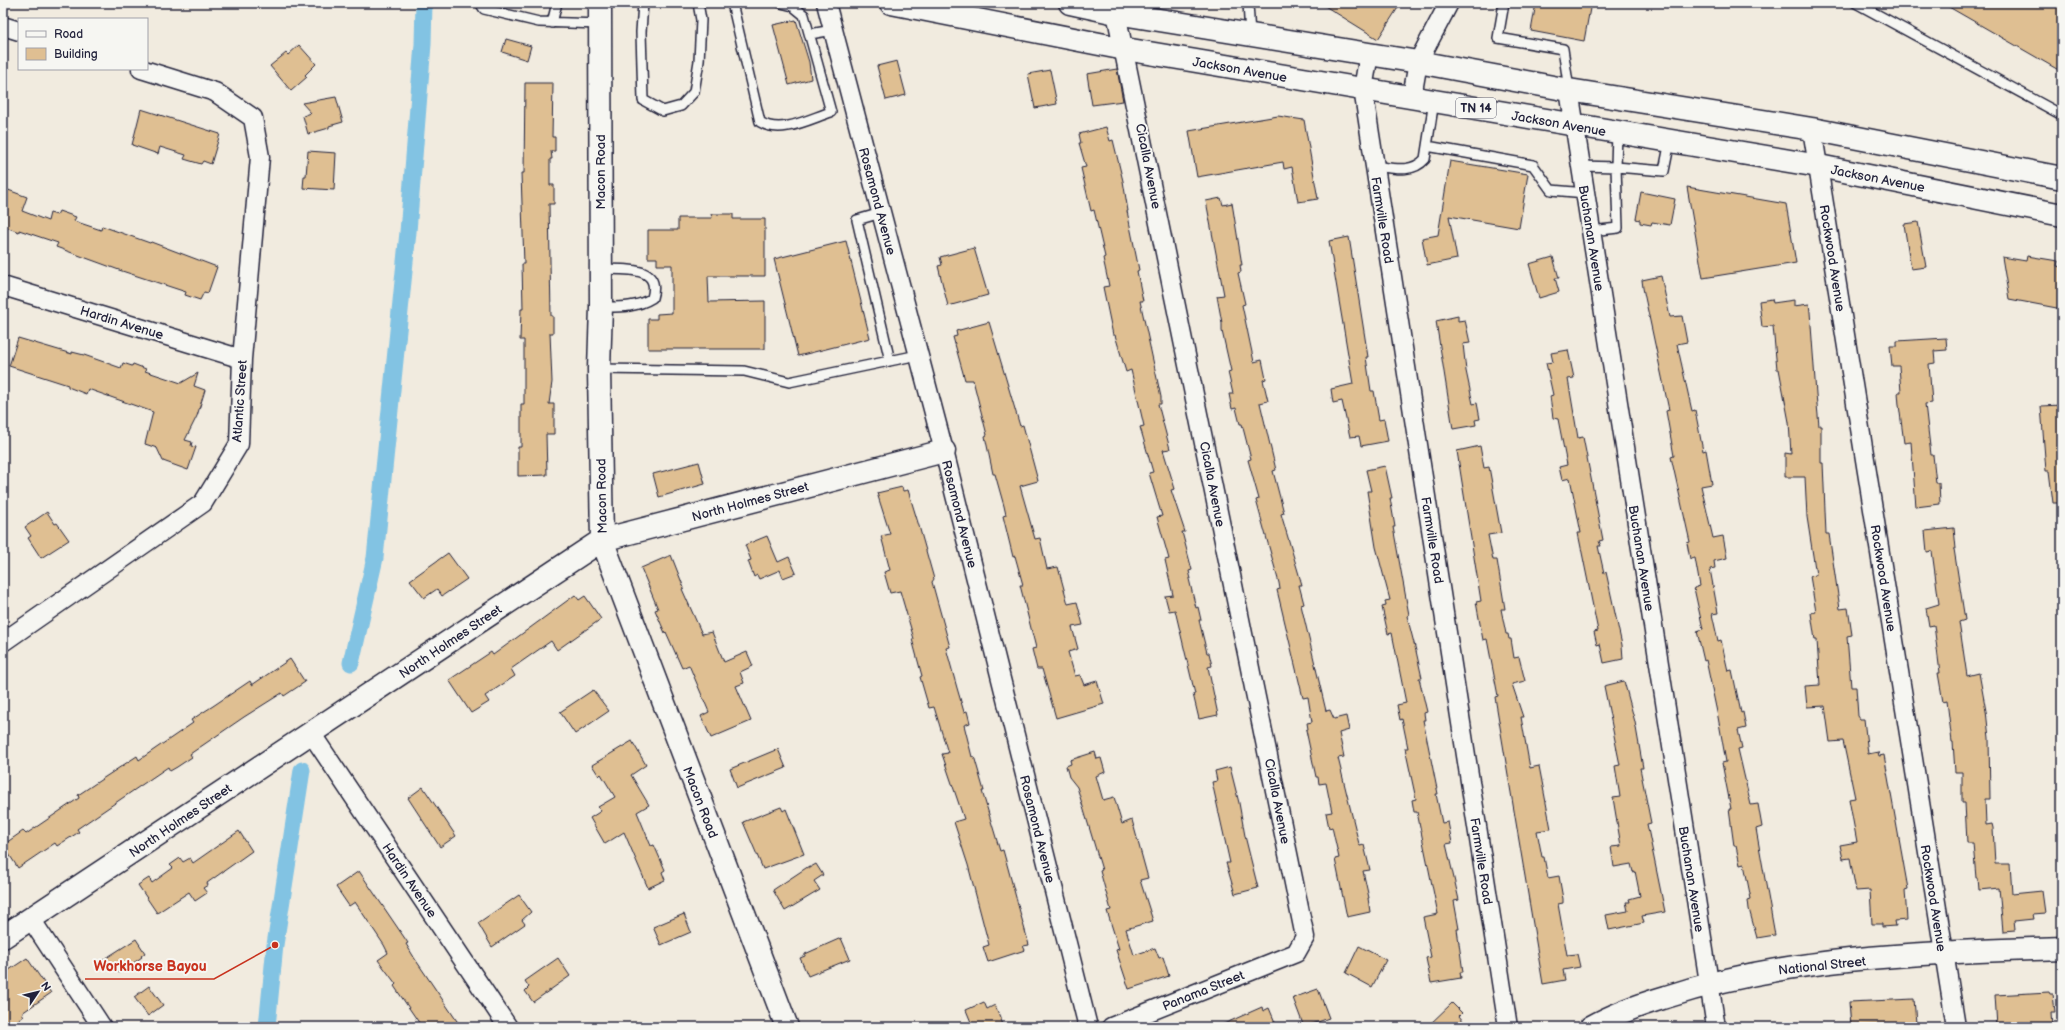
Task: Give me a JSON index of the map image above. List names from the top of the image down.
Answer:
{
  "streets": {
    "main road": [
      "Jackson Avenue",
      "TN 14",
      "Macon Road",
      "North Holmes Street",
      "National Street"
    ],
    "street": [
      "Cicalla Avenue",
      "Rosamond Avenue",
      "Farmville Road",
      "Buchanan Avenue",
      "Rockwood Avenue",
      "Hardin Avenue",
      "Atlantic Street",
      "Panama Street"
    ]
  },
  "crossings": [
    ["Jackson Avenue", "Cicalla Avenue"],
    ["Jackson Avenue", "Farmville Road"],
    ["Jackson Avenue", "Buchanan Avenue"],
    ["Jackson Avenue", "Rockwood Avenue"],
    ["Cicalla Avenue", "Panama Street"],
    ["Macon Road", "North Holmes Street"],
    ["Rosamond Avenue", "North Holmes Street"],
    ["Buchanan Avenue", "National Street"],
    ["Rockwood Avenue", "National Street"],
    ["Hardin Avenue", "Atlantic Street"],
    ["Hardin Avenue", "North Holmes Street"]
  ],
  "places": ["Workhorse Bayou"],
  "legend": ["Road", "Building"],
  "north": "top right"
}
